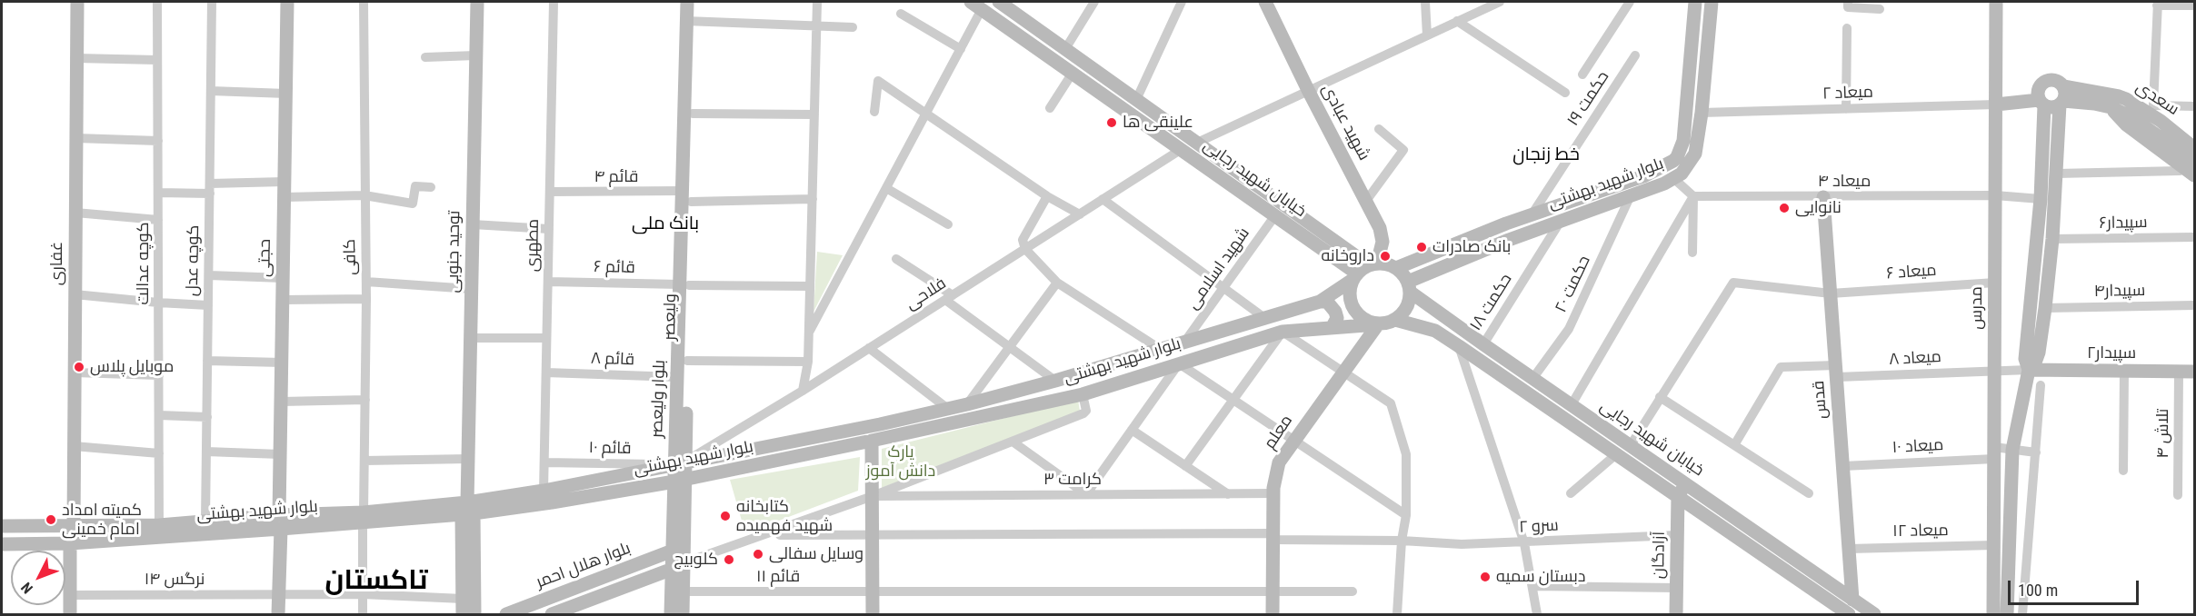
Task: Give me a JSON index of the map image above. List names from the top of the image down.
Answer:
{
  "streets": {
    "street": [
      "میعاد ۲",
      "حکمت ۱۹",
      "سعدی",
      "شهید عبادی",
      "قائم ۴",
      "خیابان شهید رجایی",
      "میعاد ۴",
      "بلوار شهید بهشتی",
      "سپیدار۶",
      "مطهری",
      "توحید جنوبی",
      "کافی",
      "حجتی",
      "کوچه عدل",
      "غفاری",
      "کوچه عدالت",
      "قائم ۶",
      "شهید اسلامی",
      "میعاد ۶",
      "حکمت ۲۰",
      "سپیدار۴",
      "فلاحی",
      "حکمت ۱۸",
      "مدرس",
      "ولیعصر",
      "سپیدار۲",
      "میعاد ۸",
      "قائم ۸",
      "بلوار ولیعصر",
      "قدس",
      "معلم",
      "تلاش ۴",
      "میعاد ۱۰",
      "قائم ۱۰",
      "کرامت ۳",
      "سرو ۲",
      "میعاد ۱۲",
      "آزادگان",
      "بلوار هلال احمر",
      "قائم ۱۱",
      "نرگس ۱۴"
    ]
  },
  "crossings": [
    ["میعاد ۲", "بلوار شهید بهشتی"],
    ["میعاد ۲", "مدرس"],
    ["حکمت ۱۹", "بلوار شهید بهشتی"],
    ["شهید عبادی", "خیابان شهید رجایی"],
    ["شهید عبادی", "بلوار شهید بهشتی"],
    ["شهید عبادی", "معلم"],
    ["قائم ۴", "مطهری"],
    ["قائم ۴", "بلوار ولیعصر"],
    ["خیابان شهید رجایی", "بلوار شهید بهشتی"],
    ["خیابان شهید رجایی", "شهید اسلامی"],
    ["خیابان شهید رجایی", "حکمت ۲۰"],
    ["خیابان شهید رجایی", "فلاحی"],
    ["خیابان شهید رجایی", "حکمت ۱۸"],
    ["خیابان شهید رجایی", "قدس"],
    ["خیابان شهید رجایی", "معلم"],
    ["خیابان شهید رجایی", "آزادگان"],
    ["میعاد ۴", "مدرس"],
    ["میعاد ۴", "قدس"],
    ["بلوار شهید بهشتی", "مطهری"],
    ["بلوار شهید بهشتی", "توحید جنوبی"],
    ["بلوار شهید بهشتی", "کافی"],
    ["بلوار شهید بهشتی", "حجتی"],
    ["بلوار شهید بهشتی", "کوچه عدل"],
    ["بلوار شهید بهشتی", "غفاری"],
    ["بلوار شهید بهشتی", "کوچه عدالت"],
    ["بلوار شهید بهشتی", "شهید اسلامی"],
    ["بلوار شهید بهشتی", "حکمت ۲۰"],
    ["بلوار شهید بهشتی", "فلاحی"],
    ["بلوار شهید بهشتی", "حکمت ۱۸"],
    ["بلوار شهید بهشتی", "ولیعصر"],
    ["بلوار شهید بهشتی", "بلوار ولیعصر"],
    ["بلوار شهید بهشتی", "معلم"],
    ["بلوار شهید بهشتی", "قائم ۱۰"],
    ["مطهری", "قائم ۶"],
    ["مطهری", "قائم ۸"],
    ["مطهری", "قائم ۱۰"],
    ["کافی", "نرگس ۱۴"],
    ["حجتی", "نرگس ۱۴"],
    ["قائم ۶", "ولیعصر"],
    ["قائم ۶", "بلوار ولیعصر"],
    ["میعاد ۶", "مدرس"],
    ["میعاد ۶", "قدس"],
    ["فلاحی", "ولیعصر"],
    ["فلاحی", "بلوار ولیعصر"],
    ["فلاحی", "قائم ۱۰"],
    ["مدرس", "میعاد ۸"],
    ["مدرس", "میعاد ۱۰"],
    ["مدرس", "میعاد ۱۲"],
    ["ولیعصر", "بلوار ولیعصر"],
    ["ولیعصر", "قائم ۱۰"],
    ["سپیدار۲", "میعاد ۸"],
    ["سپیدار۲", "تلاش ۴"],
    ["میعاد ۸", "قدس"],
    ["قائم ۸", "بلوار ولیعصر"],
    ["بلوار ولیعصر", "قائم ۱۰"],
    ["بلوار ولیعصر", "بلوار هلال احمر"],
    ["قدس", "میعاد ۱۰"],
    ["قدس", "میعاد ۱۲"],
    ["معلم", "کرامت ۳"],
    ["معلم", "سرو ۲"],
    ["معلم", "قائم ۱۱"],
    ["سرو ۲", "آزادگان"]
  ],
  "districts": ["خط زنجان", "بانک ملی", "تاکستان"],
  "parks": ["پارک دانش آموز"],
  "places": [
    "علینقی ها",
    "نانوایی",
    "بانک صادرات",
    "داروخانه",
    "موبایل پلاس",
    "کتابخانه شهید فهمیده",
    "کمیته امداد امام خمینی",
    "وسایل سفالی",
    "کلوبیج",
    "دبستان سمیه"
  ],
  "scale_bar": "100 m",
  "north": "bottom left"
}
